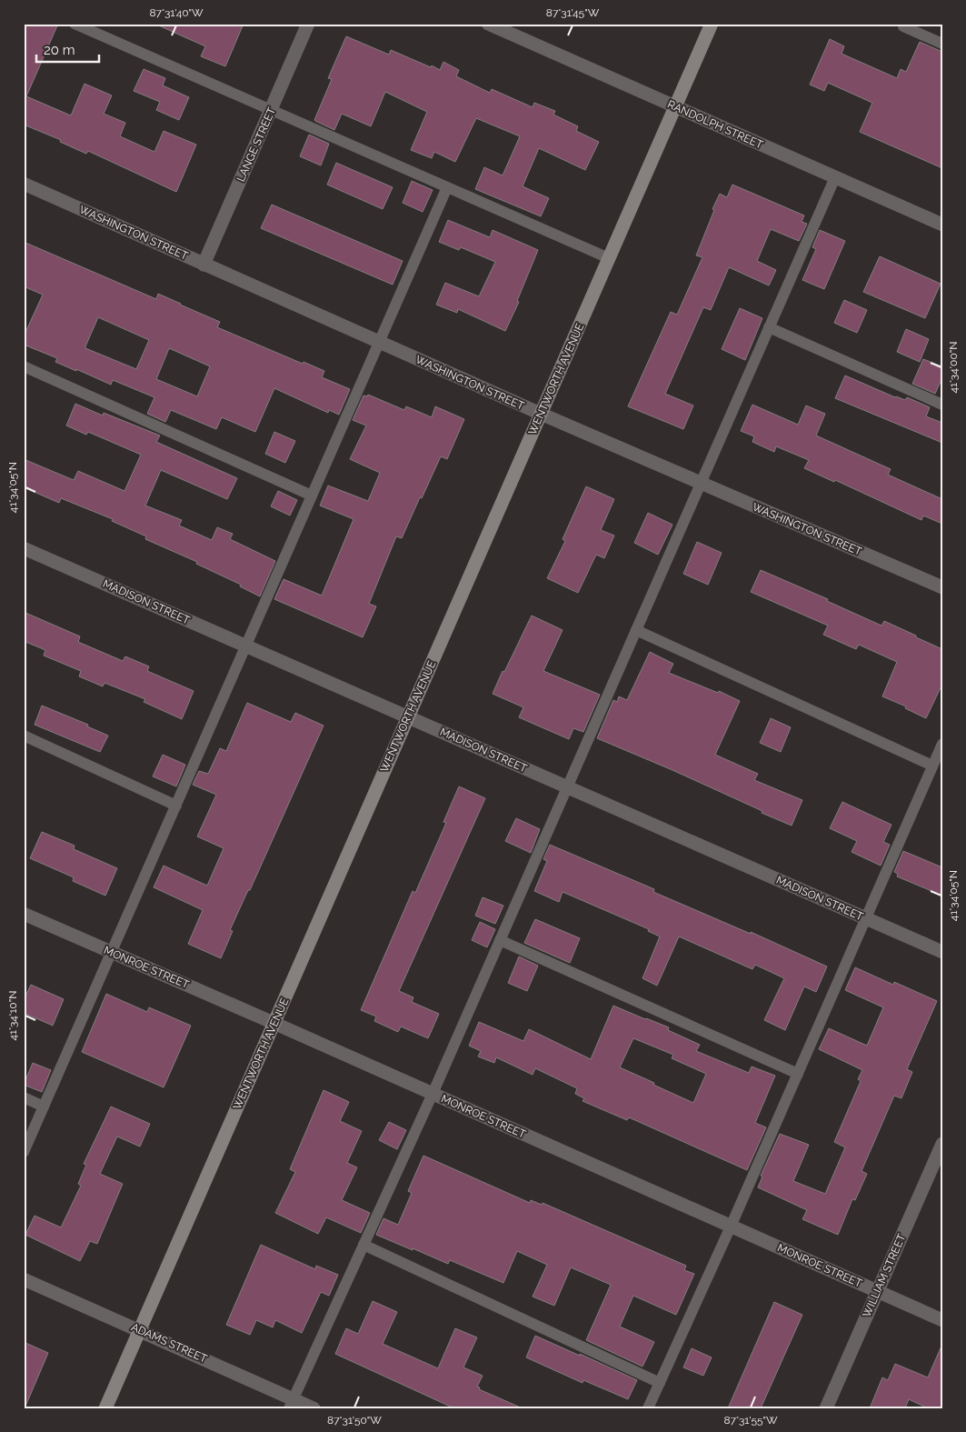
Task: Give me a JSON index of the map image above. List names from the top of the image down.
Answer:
{
  "streets": {
    "street": [
      "RANDOLPH STREET",
      "LANGE STREET",
      "WASHINGTON STREET",
      "WENTWORTH AVENUE",
      "MADISON STREET",
      "MONROE STREET",
      "WILLIAM STREET",
      "ADAMS STREET"
    ]
  },
  "crossings": [
    ["RANDOLPH STREET", "WENTWORTH AVENUE"],
    ["LANGE STREET", "WASHINGTON STREET"],
    ["WASHINGTON STREET", "WENTWORTH AVENUE"],
    ["WENTWORTH AVENUE", "MADISON STREET"],
    ["WENTWORTH AVENUE", "MONROE STREET"],
    ["WENTWORTH AVENUE", "ADAMS STREET"],
    ["MONROE STREET", "WILLIAM STREET"]
  ],
  "scale_bar": "20 m",
  "coordinates": [
    "87°31'40\"W",
    "87°31'45\"W",
    "41°34'00\"N",
    "41°34'05\"N",
    "41°34'10\"N",
    "87°31'50\"W",
    "87°31'55\"W"
  ]
}
